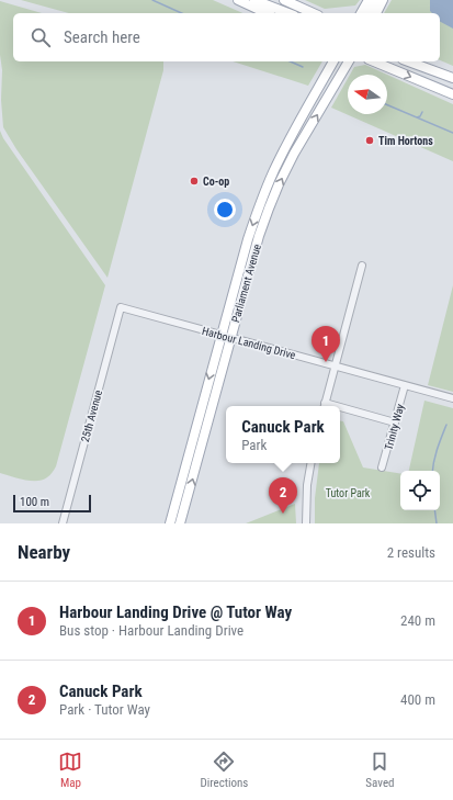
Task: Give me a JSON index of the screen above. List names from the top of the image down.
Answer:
{
  "streets": {
    "main road": ["Parliament Avenue"],
    "street": ["Harbour Landing Drive", "25th Avenue", "Trinity Way"]
  },
  "crossings": [
    ["Parliament Avenue", "Harbour Landing Drive"],
    ["Harbour Landing Drive", "25th Avenue"],
    ["Harbour Landing Drive", "Trinity Way"]
  ],
  "parks": ["Tutor Park"],
  "places": ["Tim Hortons", "Co-op"],
  "scale_bar": "100 m",
  "north": "left",
  "page": {
    "search": "Search here",
    "pins": ["1", "2"],
    "popup": ["Canuck Park", "Park"],
    "scale": "100 m",
    "heading": ["Nearby", "2 results"],
    "list": [
      {
        "mark": "1",
        "name": "Harbour Landing Drive @ Tutor Way",
        "note": "Bus stop · Harbour Landing Drive",
        "value": "240 m"
      },
      {
        "mark": "2",
        "name": "Canuck Park",
        "note": "Park · Tutor Way",
        "value": "400 m"
      }
    ],
    "nav": ["Map", "Directions", "Saved"]
  }
}
